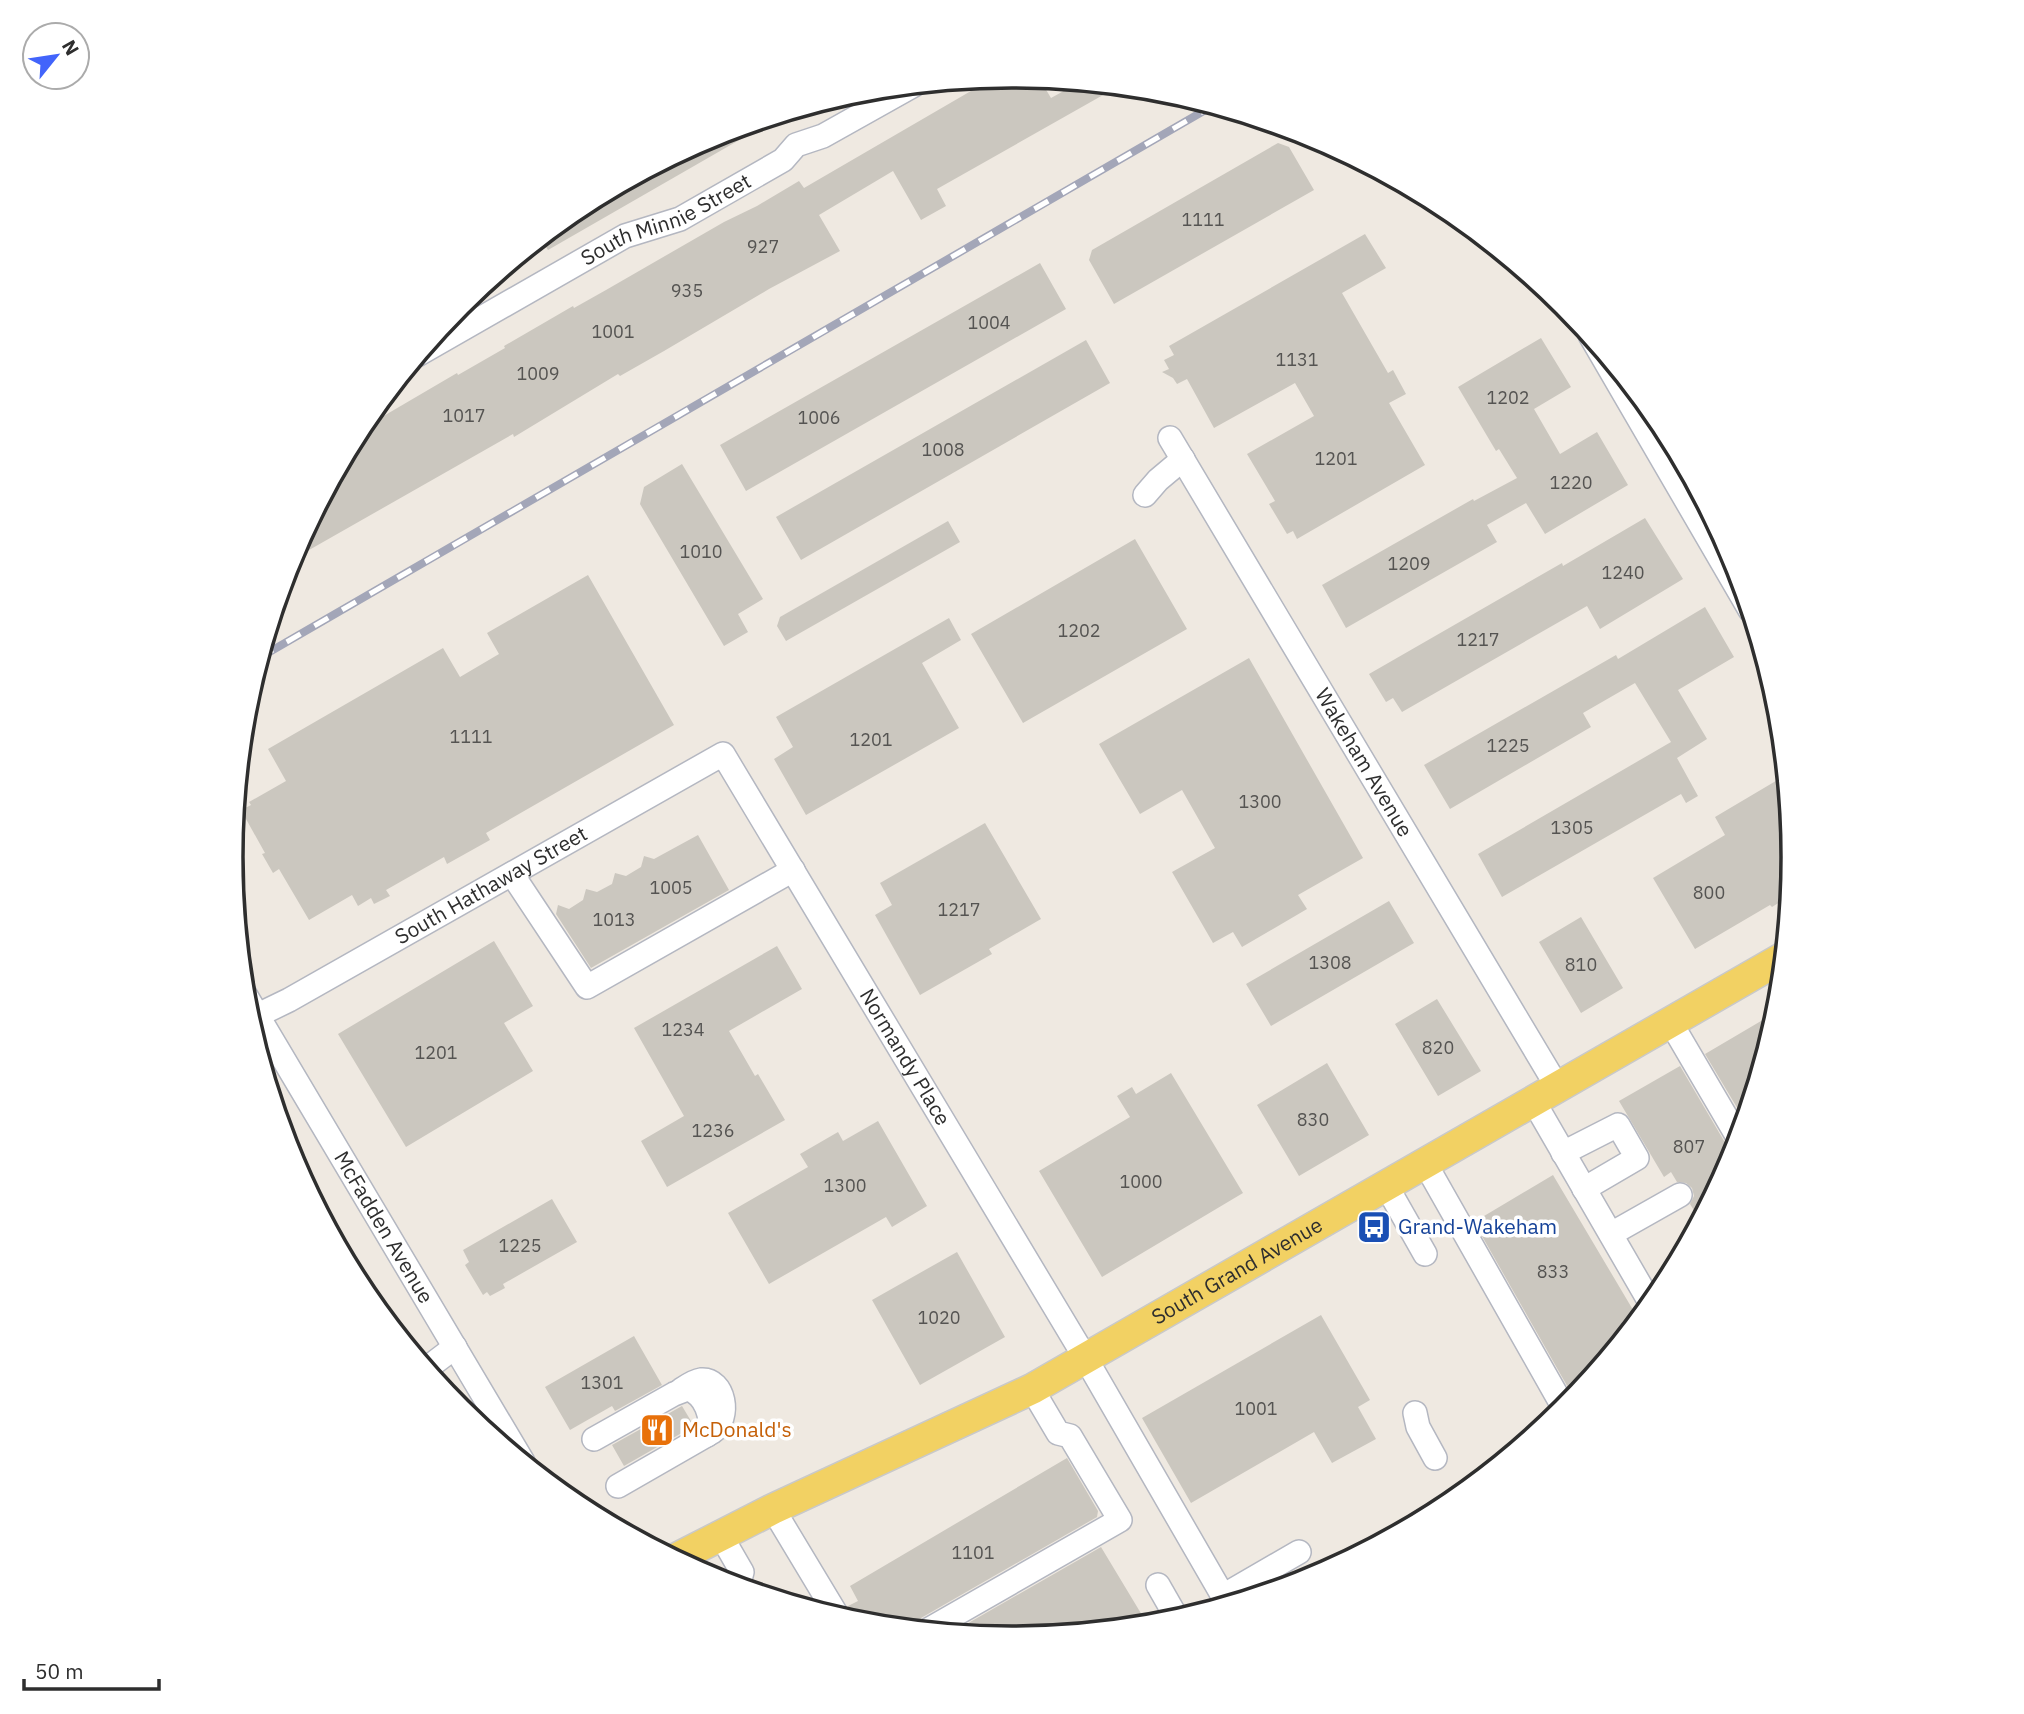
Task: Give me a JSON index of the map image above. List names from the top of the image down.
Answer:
{
  "streets": {
    "main road": ["South Grand Avenue"],
    "street": [
      "South Minnie Street",
      "Wakeham Avenue",
      "South Hathaway Street",
      "Normandy Place",
      "McFadden Avenue"
    ]
  },
  "crossings": [
    ["Wakeham Avenue", "South Grand Avenue"],
    ["South Hathaway Street", "Normandy Place"],
    ["Normandy Place", "South Grand Avenue"]
  ],
  "places": {
    "bus stop": ["Grand-Wakeham"],
    "restaurant": ["McDonald's"]
  },
  "house_numbers": [
    "1111",
    "927",
    "935",
    "1004",
    "1001",
    "1131",
    "1009",
    "1202",
    "1017",
    "1006",
    "1008",
    "1201",
    "1220",
    "1010",
    "1209",
    "1240",
    "1202",
    "1217",
    "1111",
    "1201",
    "1225",
    "1300",
    "1305",
    "1005",
    "800",
    "1217",
    "1013",
    "1308",
    "810",
    "1234",
    "820",
    "1201",
    "830",
    "1236",
    "807",
    "1000",
    "1300",
    "1225",
    "833",
    "1020",
    "1301",
    "1001",
    "1101"
  ],
  "scale_bar": "50 m",
  "north": "top right"
}
